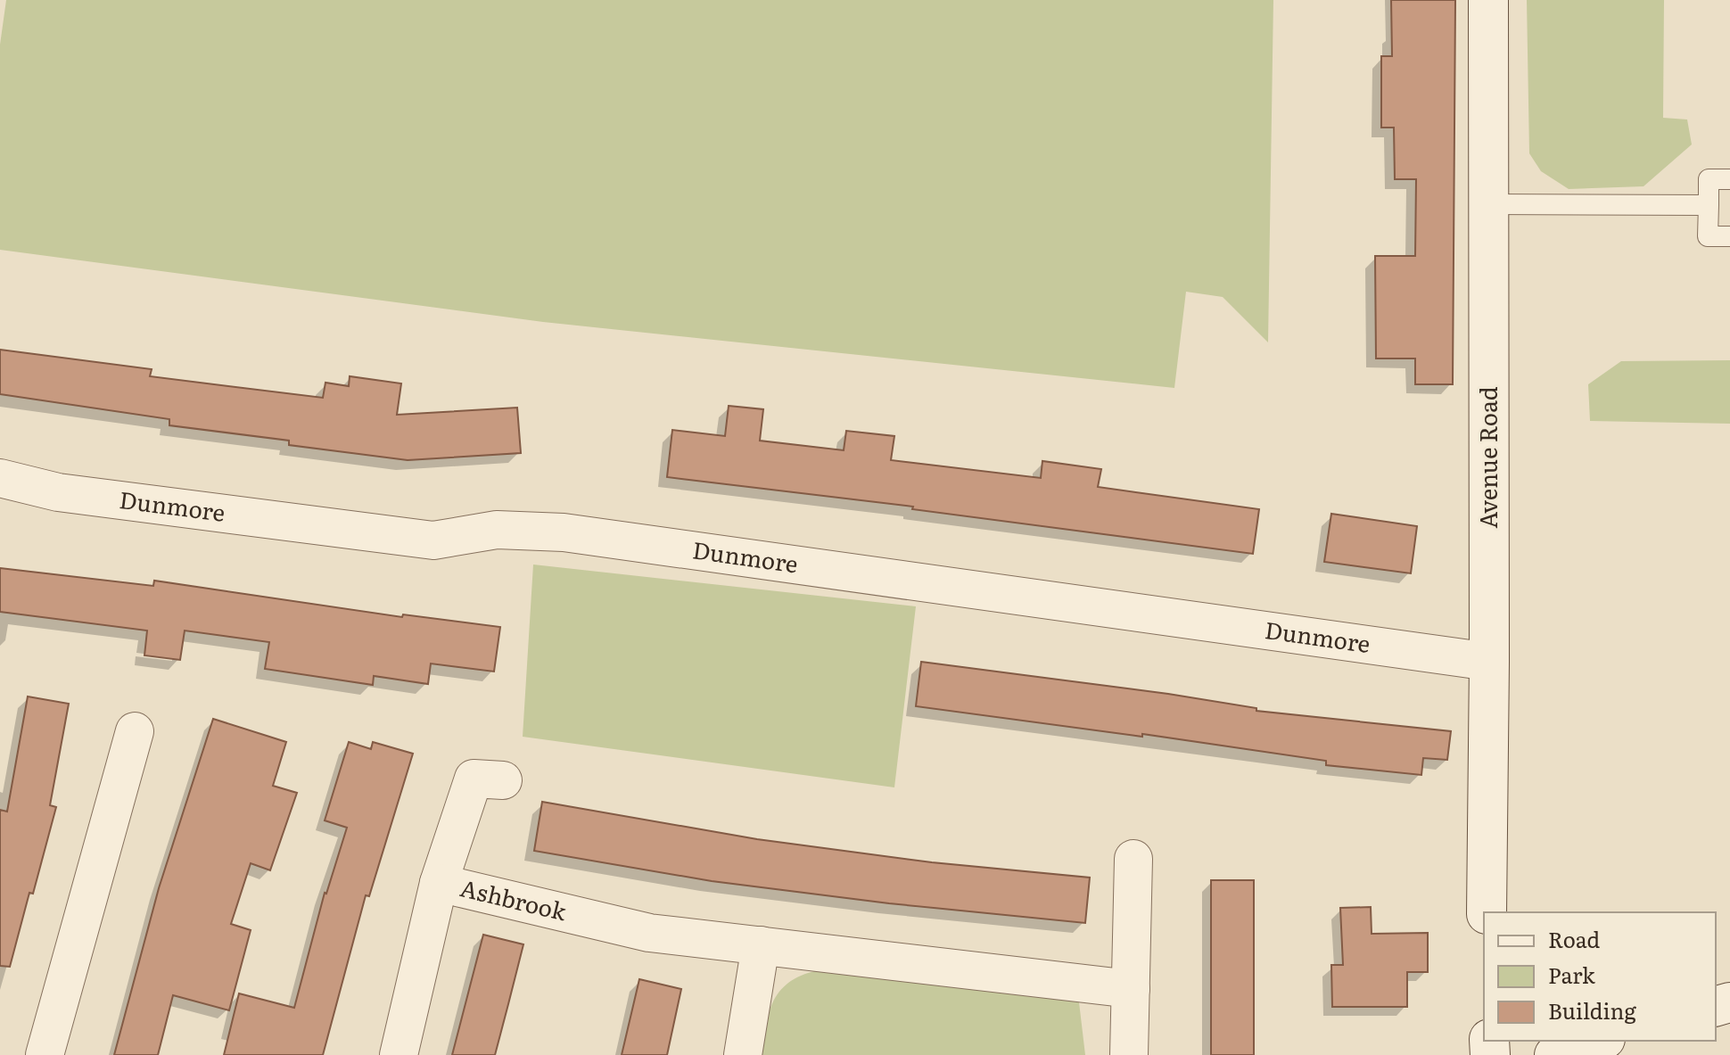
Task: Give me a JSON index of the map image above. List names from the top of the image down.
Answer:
{
  "streets": {
    "street": ["Avenue Road", "Dunmore", "Ashbrook"]
  },
  "crossings": [
    ["Avenue Road", "Dunmore"]
  ],
  "legend": ["Road", "Park", "Building"]
}
